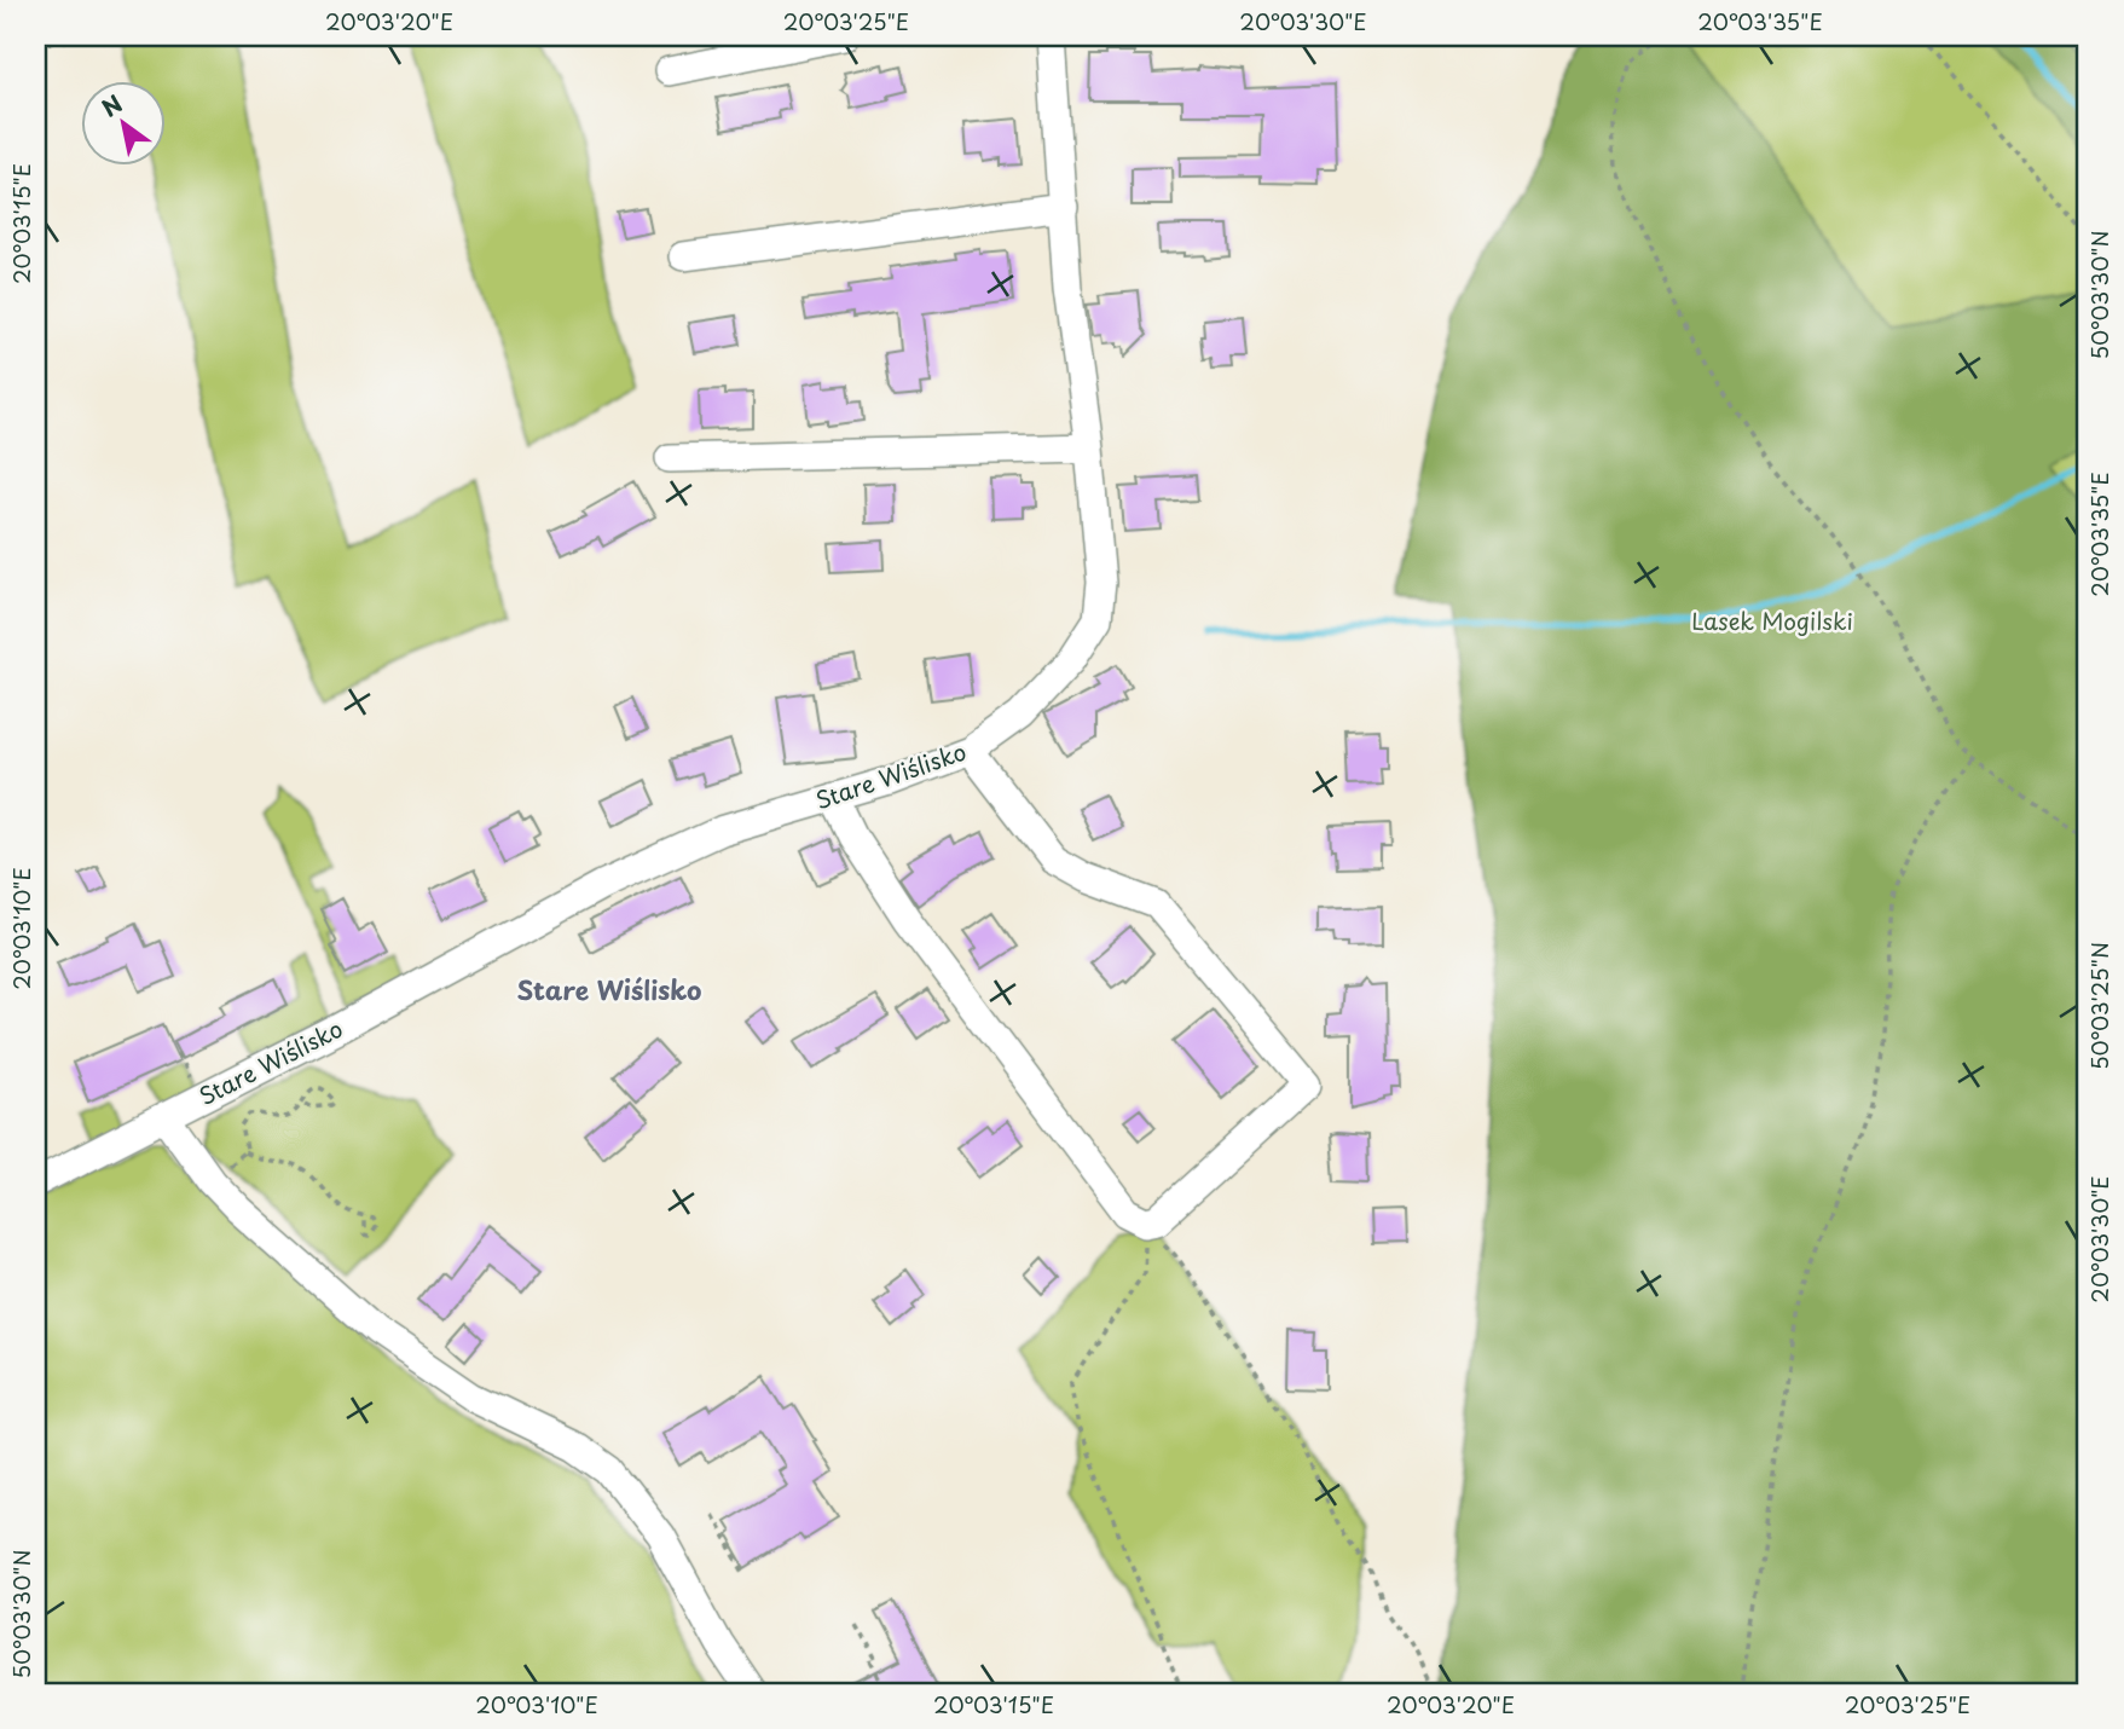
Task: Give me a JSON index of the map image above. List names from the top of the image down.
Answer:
{
  "streets": {
    "street": ["Stare Wiślisko"]
  },
  "districts": ["Stare Wiślisko"],
  "parks": ["Lasek Mogilski"],
  "north": "top left",
  "coordinates": [
    "20°03'20\"E",
    "20°03'25\"E",
    "20°03'30\"E",
    "20°03'35\"E",
    "20°03'15\"E",
    "50°03'30\"N",
    "20°03'10\"E",
    "50°03'25\"N"
  ]
}
